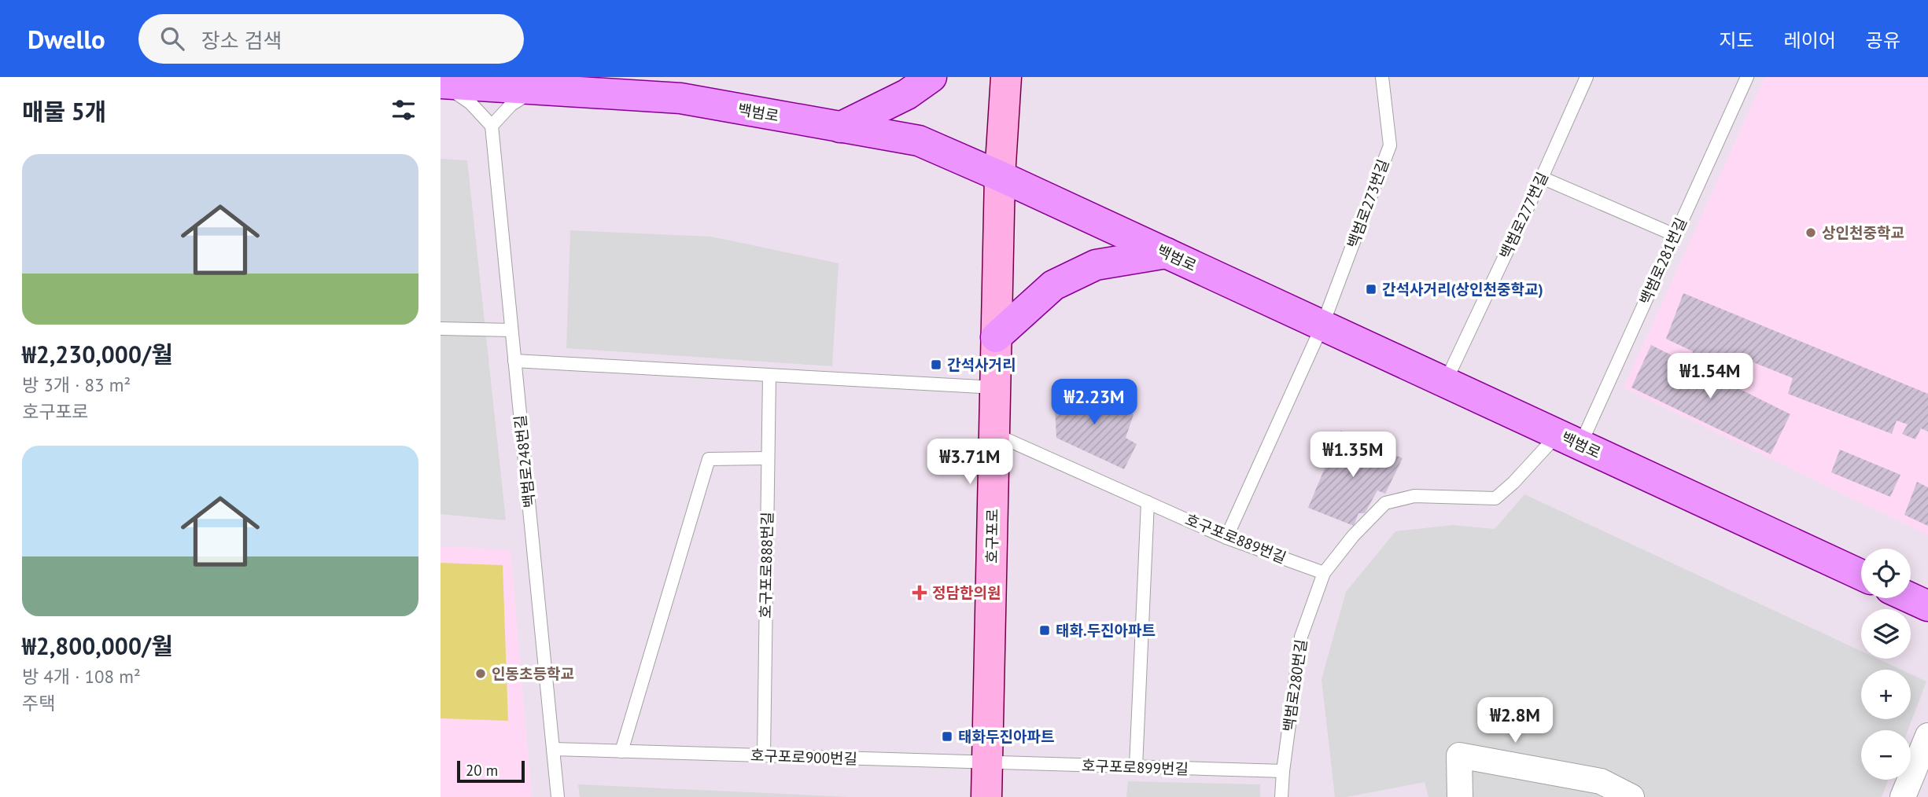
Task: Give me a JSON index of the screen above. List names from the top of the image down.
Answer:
{
  "streets": {
    "main road": ["백범로", "호구포로"],
    "lane": [
      "백범로273번길",
      "백범로277번길",
      "백범로281번길",
      "백범로248번길",
      "호구포로889번길",
      "호구포로888번길",
      "백범로280번길",
      "호구포로900번길",
      "호구포로899번길"
    ]
  },
  "crossings": [
    ["백범로", "백범로273번길"],
    ["백범로", "백범로277번길"],
    ["백범로", "백범로281번길"],
    ["백범로", "호구포로"],
    ["백범로", "백범로280번길"],
    ["백범로273번길", "호구포로889번길"],
    ["백범로281번길", "백범로280번길"],
    ["백범로248번길", "호구포로900번길"],
    ["호구포로", "호구포로889번길"],
    ["호구포로", "호구포로900번길"],
    ["호구포로", "호구포로899번길"],
    ["호구포로889번길", "백범로280번길"],
    ["호구포로888번길", "호구포로900번길"],
    ["백범로280번길", "호구포로899번길"],
    ["호구포로900번길", "호구포로899번길"]
  ],
  "places": {
    "other": ["상인천중학교", "인동초등학교"],
    "transit": [
      "간석사거리(상인천중학교)",
      "간석사거리",
      "태화.두진아파트",
      "태화두진아파트"
    ],
    "health": ["정담한의원"]
  },
  "scale_bar": "20 m",
  "page": {
    "header": "Dwello",
    "search": "장소 검색",
    "nav": ["지도", "레이어", "공유"],
    "heading": "매물 5개",
    "list": [
      {
        "name": "₩2,230,000/월",
        "note": "방 3개 · 83 m² · 호구포로"
      },
      {
        "name": "₩2,800,000/월",
        "note": "방 4개 · 108 m² · 주택"
      }
    ],
    "price": [
      "₩1.54M",
      "₩2.23M",
      "₩1.35M",
      "₩3.71M",
      "₩2.8M"
    ],
    "map_buttons": ["+", "−"],
    "scale": "20 m"
  }
}
